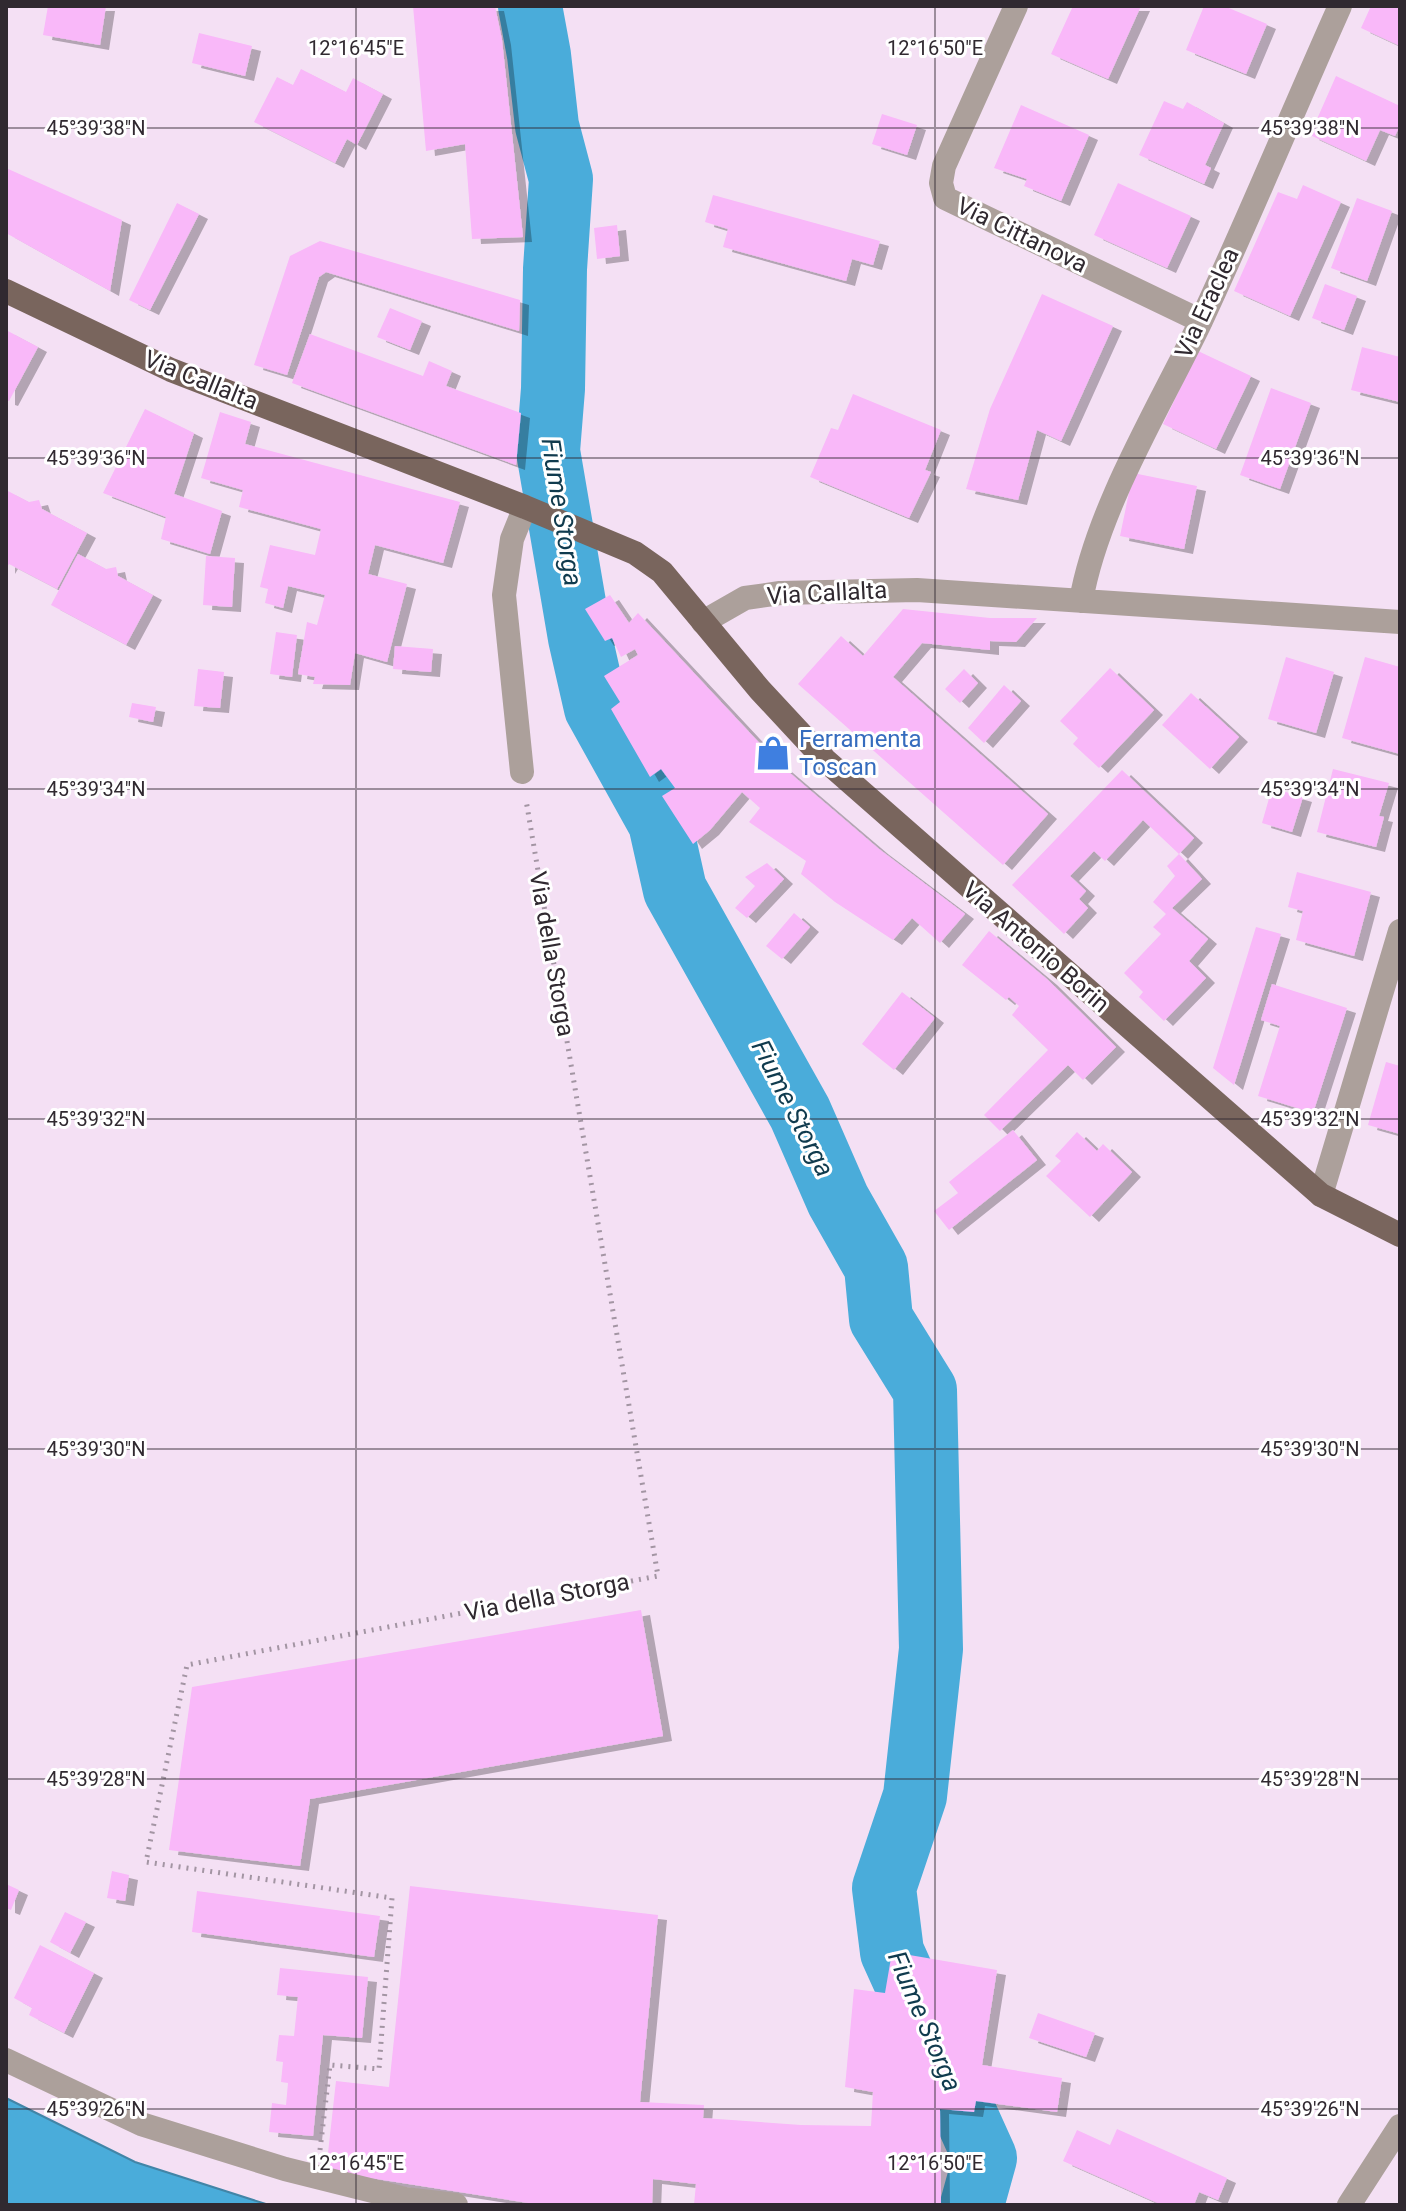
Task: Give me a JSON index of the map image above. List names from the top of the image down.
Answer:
{
  "streets": {
    "main road": ["Via Callalta", "Via Antonio Borin"],
    "street": ["Via Cittanova", "Via Eraclea"],
    "path": ["Via della Storga"]
  },
  "crossings": [
    ["Via Cittanova", "Via Eraclea"],
    ["Via Eraclea", "Via Callalta"],
    ["Via Callalta", "Via Antonio Borin"]
  ],
  "water": ["Fiume Storga"],
  "places": {
    "shop": ["Ferramenta Toscan"]
  },
  "coordinates": [
    "12°16'45\"E",
    "12°16'50\"E",
    "45°39'38\"N",
    "45°39'36\"N",
    "45°39'34\"N",
    "45°39'32\"N",
    "45°39'30\"N",
    "45°39'28\"N",
    "45°39'26\"N"
  ]
}
